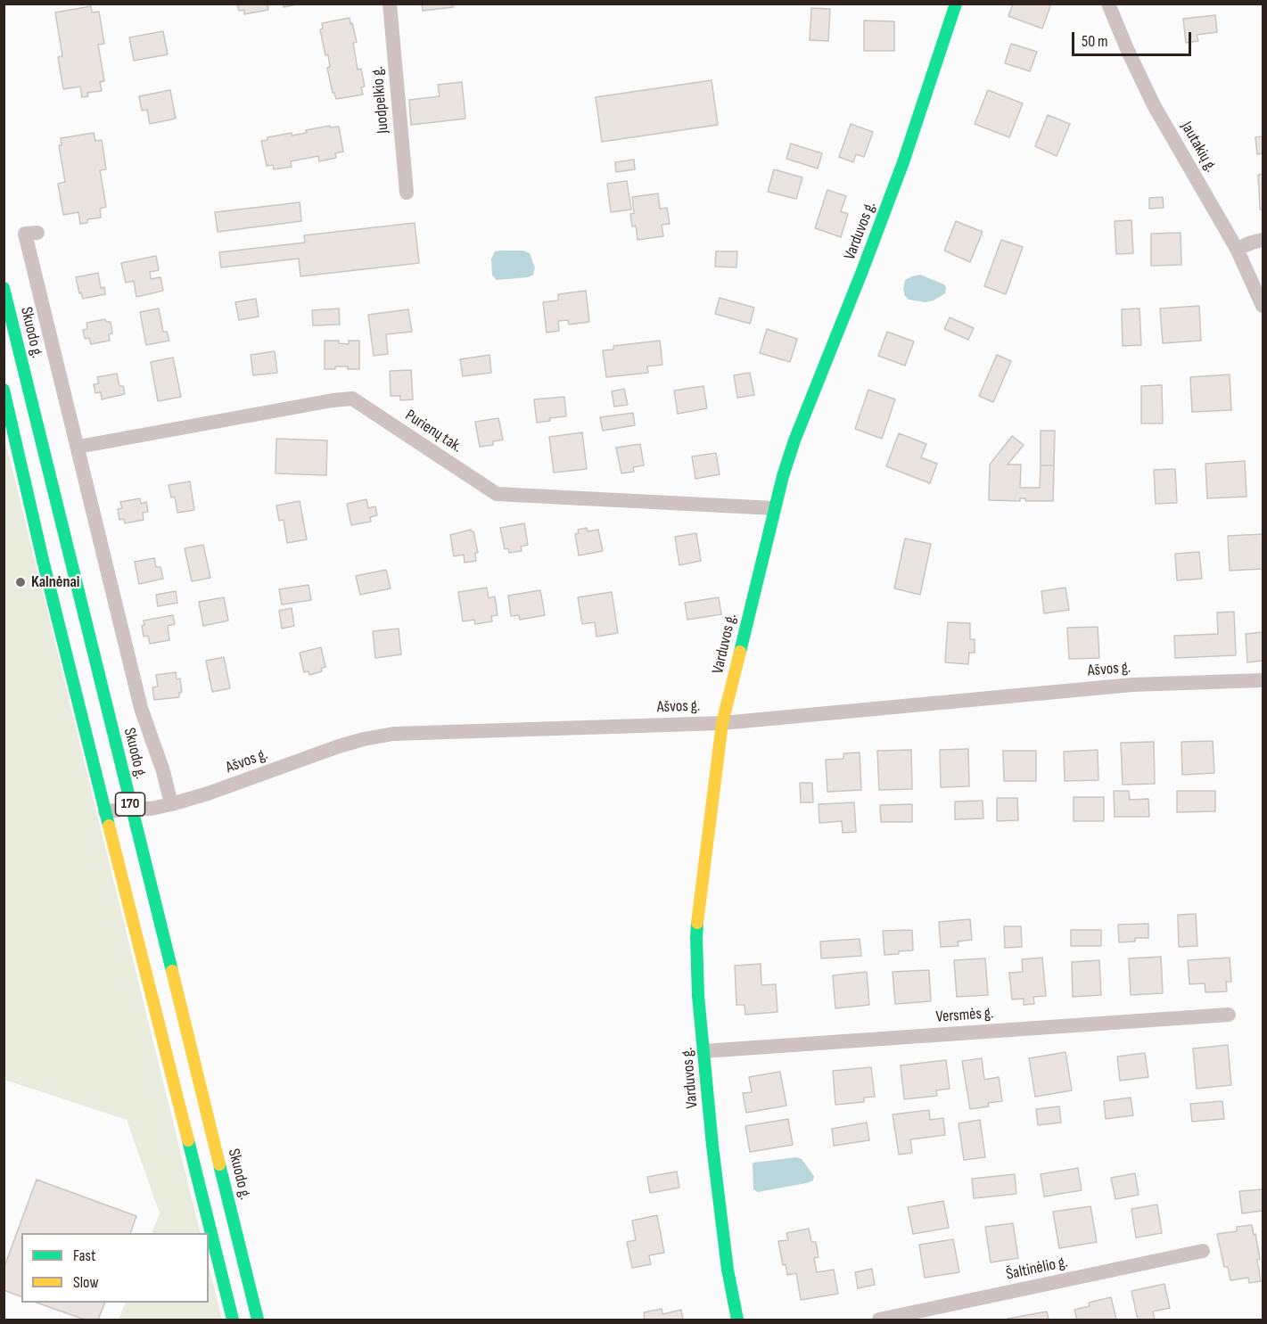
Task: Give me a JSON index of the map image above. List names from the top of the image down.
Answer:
{
  "streets": {
    "main road": ["Varduvos g.", "Skuodo g.", "170"],
    "street": [
      "Juodpelkio g.",
      "Jautakių g.",
      "Purienų tak.",
      "Ašvos g.",
      "Versmės g.",
      "Šaltinėlio g."
    ]
  },
  "crossings": [
    ["Varduvos g.", "Purienų tak."],
    ["Varduvos g.", "Ašvos g."],
    ["Varduvos g.", "Versmės g."],
    ["Skuodo g.", "Ašvos g."],
    ["Ašvos g.", "170"]
  ],
  "places": ["Kalnėnai"],
  "legend": ["Fast", "Slow"],
  "scale_bar": "50 m"
}
